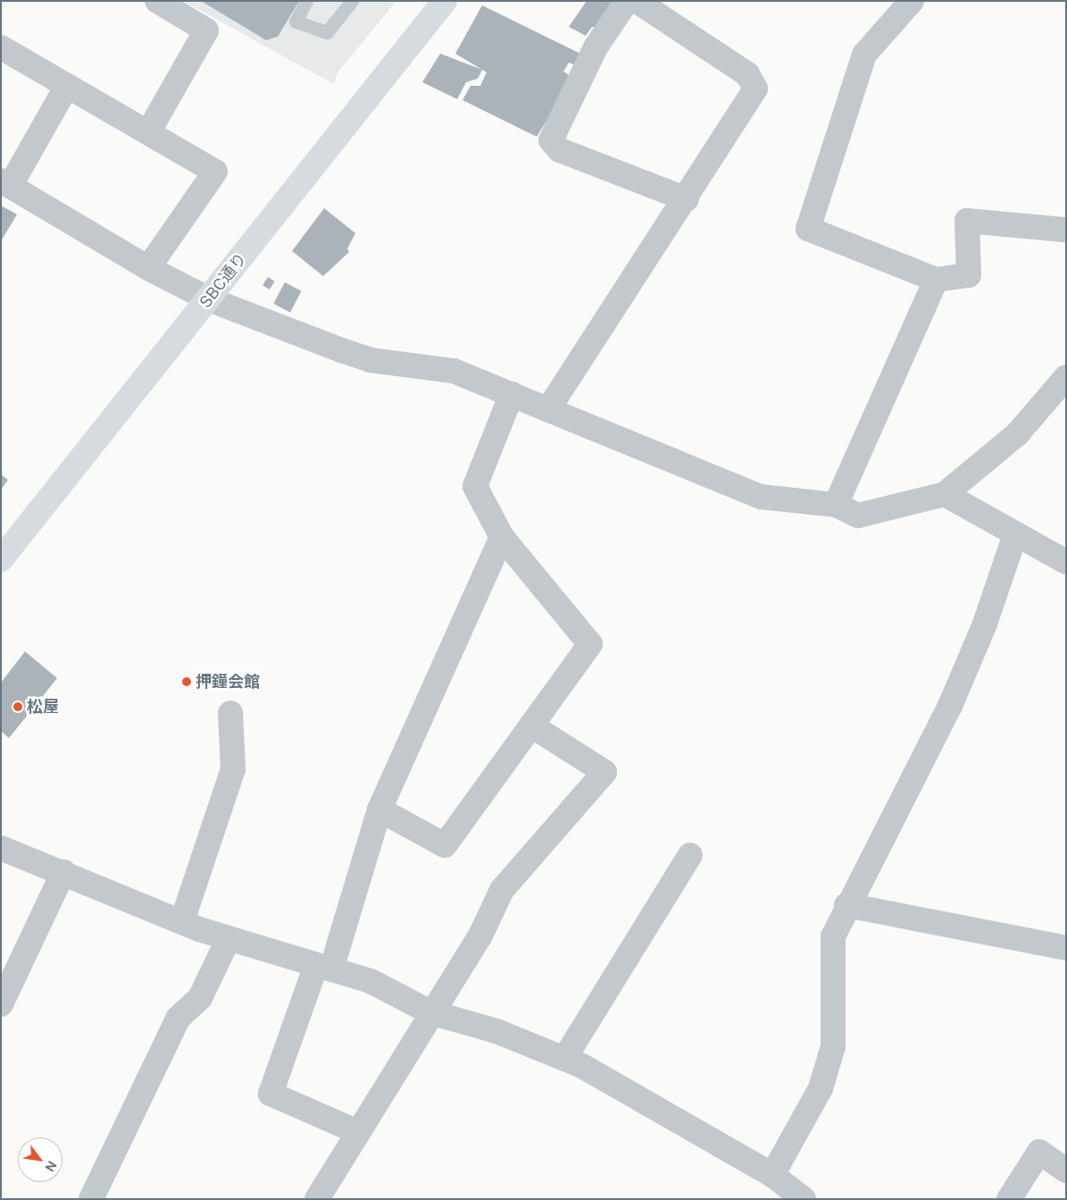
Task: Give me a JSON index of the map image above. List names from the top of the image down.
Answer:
{
  "streets": {
    "street": ["SBC通り"]
  },
  "places": ["押鐘会館", "松屋"],
  "north": "bottom right"
}
